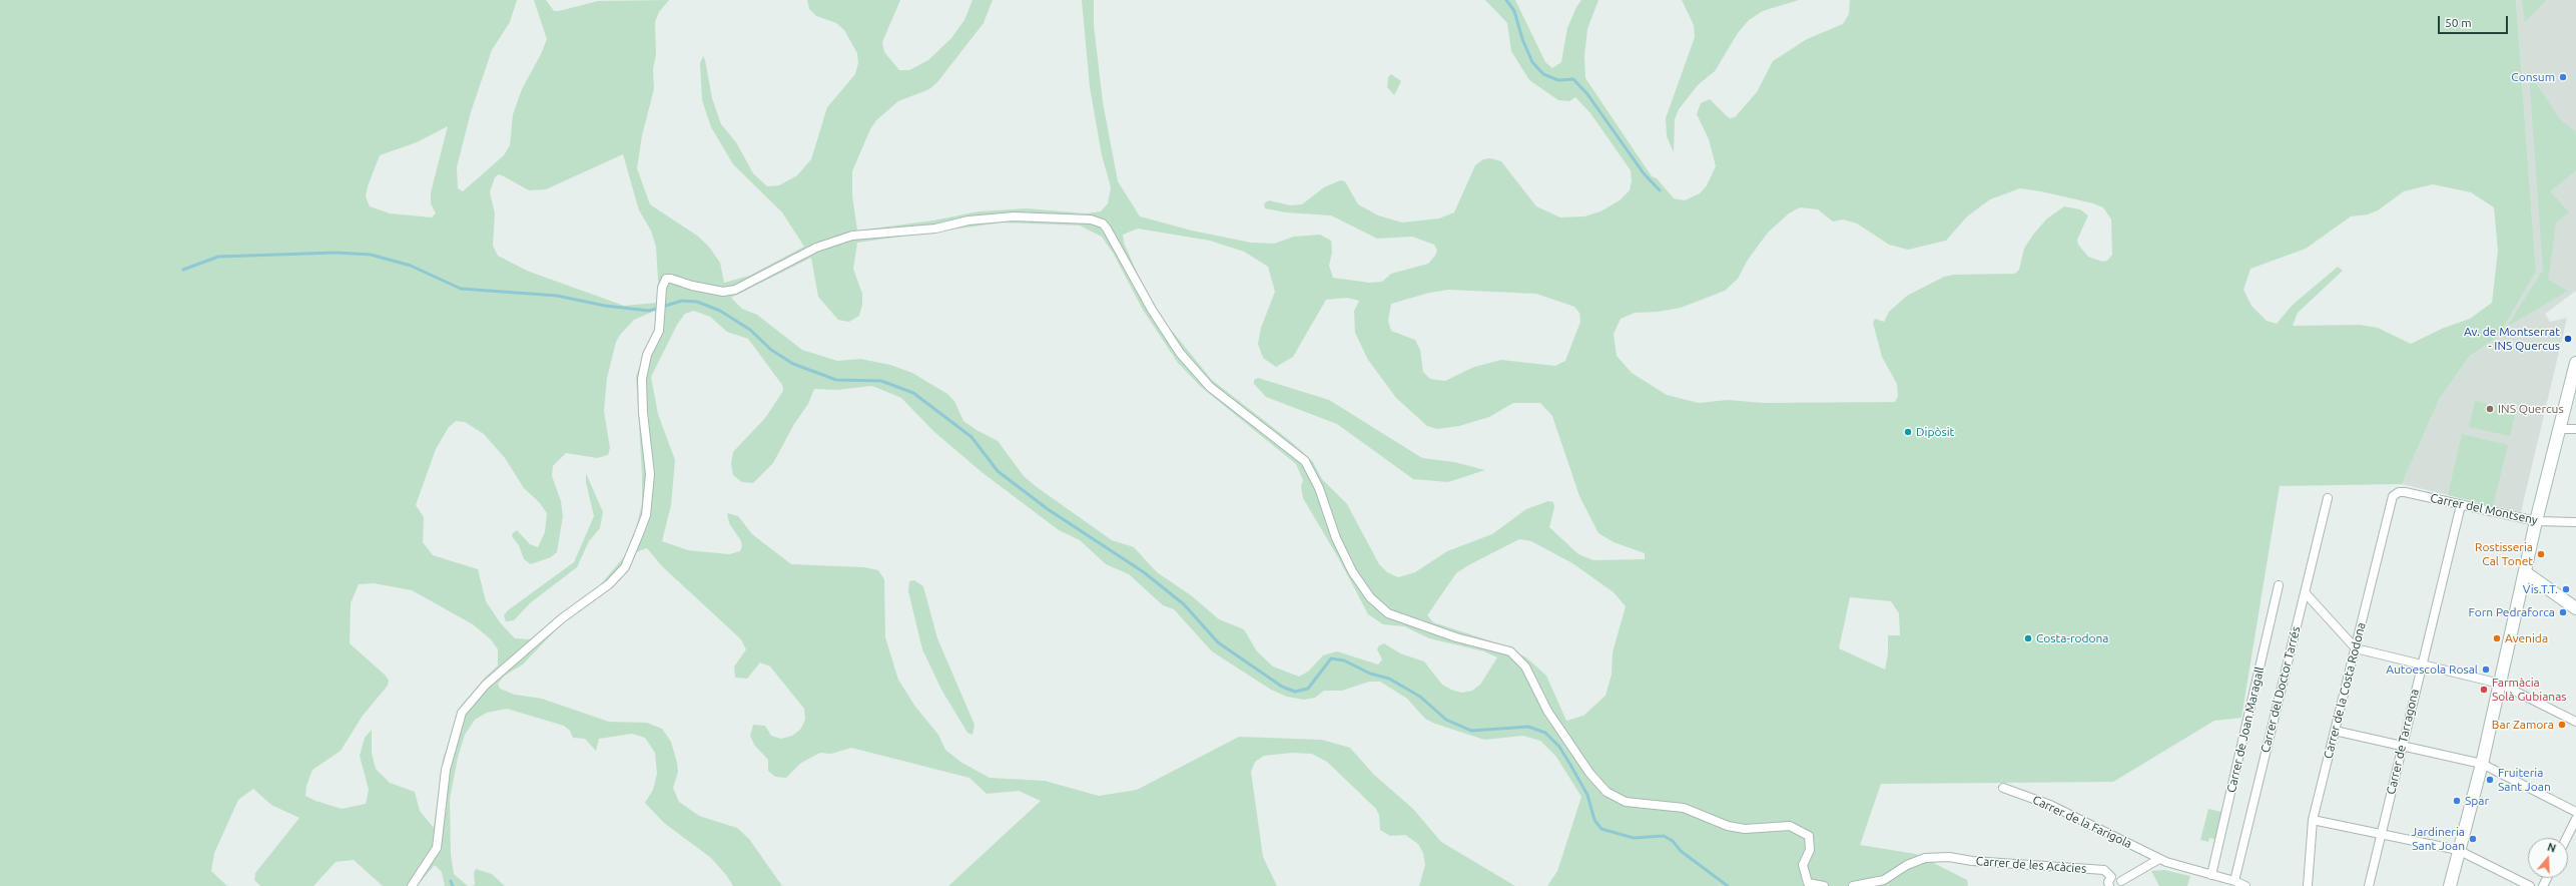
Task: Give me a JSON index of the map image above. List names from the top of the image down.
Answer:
{
  "streets": {
    "street": [
      "Carrer del Montseny",
      "Carrer del Doctor Tarrés",
      "Carrer de la Costa Rodona",
      "Carrer de Joan Maragall",
      "Carrer de Tarragona",
      "Carrer de la Farigola",
      "Carrer de les Acàcies"
    ]
  },
  "crossings": [
    ["Carrer del Montseny", "Carrer de la Costa Rodona"],
    ["Carrer del Montseny", "Carrer de Tarragona"],
    ["Carrer del Doctor Tarrés", "Carrer de la Farigola"],
    ["Carrer de Joan Maragall", "Carrer de la Farigola"]
  ],
  "places": [
    "Consum",
    "Av. de Montserrat - INS Quercus",
    "INS Quercus",
    "Dipòsit",
    "Rostisseria Cal Tonet",
    "Vis.T.T.",
    "Forn Pedraforca",
    "Costa-rodona",
    "Avenida",
    "Autoescola Rosal",
    "Farmàcia Solà Gubianas",
    "Bar Zamora",
    "Fruiteria Sant Joan",
    "Spar",
    "Jardineria Sant Joan"
  ],
  "scale_bar": "50 m",
  "north": "top"
}
